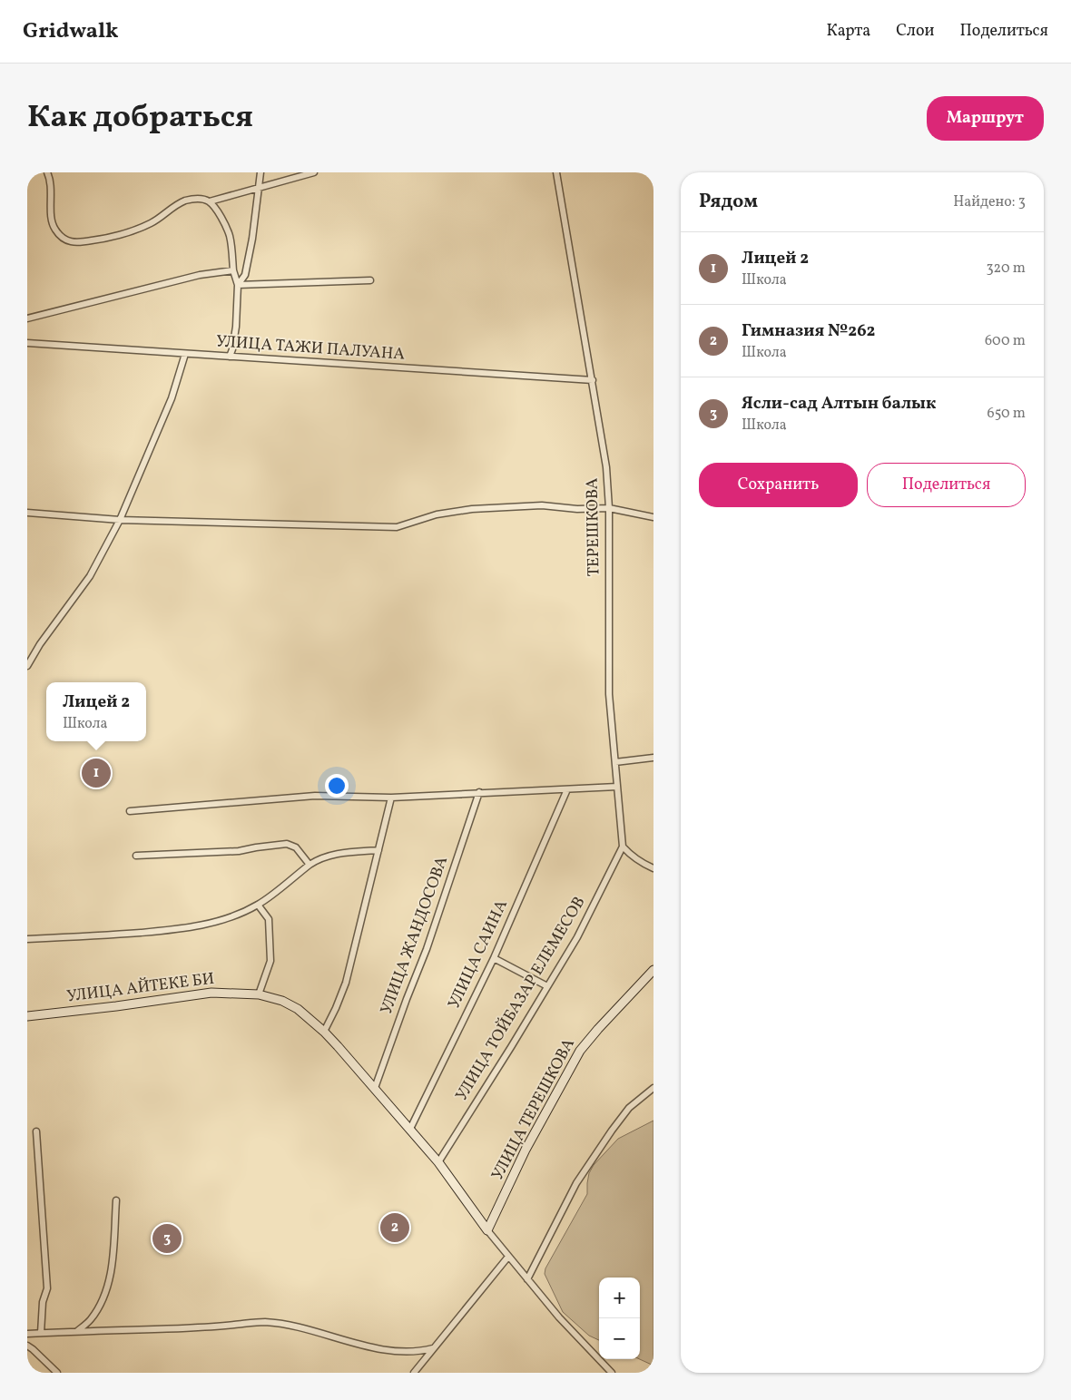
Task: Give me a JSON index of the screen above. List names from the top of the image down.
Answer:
{
  "streets": {
    "street": [
      "УЛИЦА ТАЖИ ПАЛУАНА",
      "ТЕРЕШКОВА",
      "УЛИЦА ЖАНДОСОВА",
      "УЛИЦА САИНА",
      "УЛИЦА АЙТЕКЕ БИ",
      "УЛИЦА ТОЙБАЗАР ЕЛЕМЕСОВ",
      "УЛИЦА ТЕРЕШКОВА"
    ]
  },
  "crossings": [
    ["УЛИЦА ТАЖИ ПАЛУАНА", "ТЕРЕШКОВА"],
    ["ТЕРЕШКОВА", "УЛИЦА ТОЙБАЗАР ЕЛЕМЕСОВ"],
    ["УЛИЦА ЖАНДОСОВА", "УЛИЦА АЙТЕКЕ БИ"],
    ["УЛИЦА САИНА", "УЛИЦА АЙТЕКЕ БИ"],
    ["УЛИЦА АЙТЕКЕ БИ", "УЛИЦА ТОЙБАЗАР ЕЛЕМЕСОВ"],
    ["УЛИЦА АЙТЕКЕ БИ", "УЛИЦА ТЕРЕШКОВА"]
  ],
  "page": {
    "header": "Gridwalk",
    "nav": ["Карта", "Слои", "Поделиться"],
    "title": "Как добраться",
    "buttons": [
      "Маршрут",
      ["Сохранить", "Поделиться"]
    ],
    "heading": ["Рядом", "Найдено: 3"],
    "list": [
      {
        "mark": "1",
        "name": "Лицей 2",
        "note": "Школа",
        "value": "320 m"
      },
      {
        "mark": "2",
        "name": "Гимназия №262",
        "note": "Школа",
        "value": "600 m"
      },
      {
        "mark": "3",
        "name": "Ясли-сад Алтын балык",
        "note": "Школа",
        "value": "650 m"
      }
    ],
    "popup": ["Лицей 2", "Школа"],
    "pins": ["1", "2", "3"],
    "map_buttons": ["+", "−"]
  }
}
